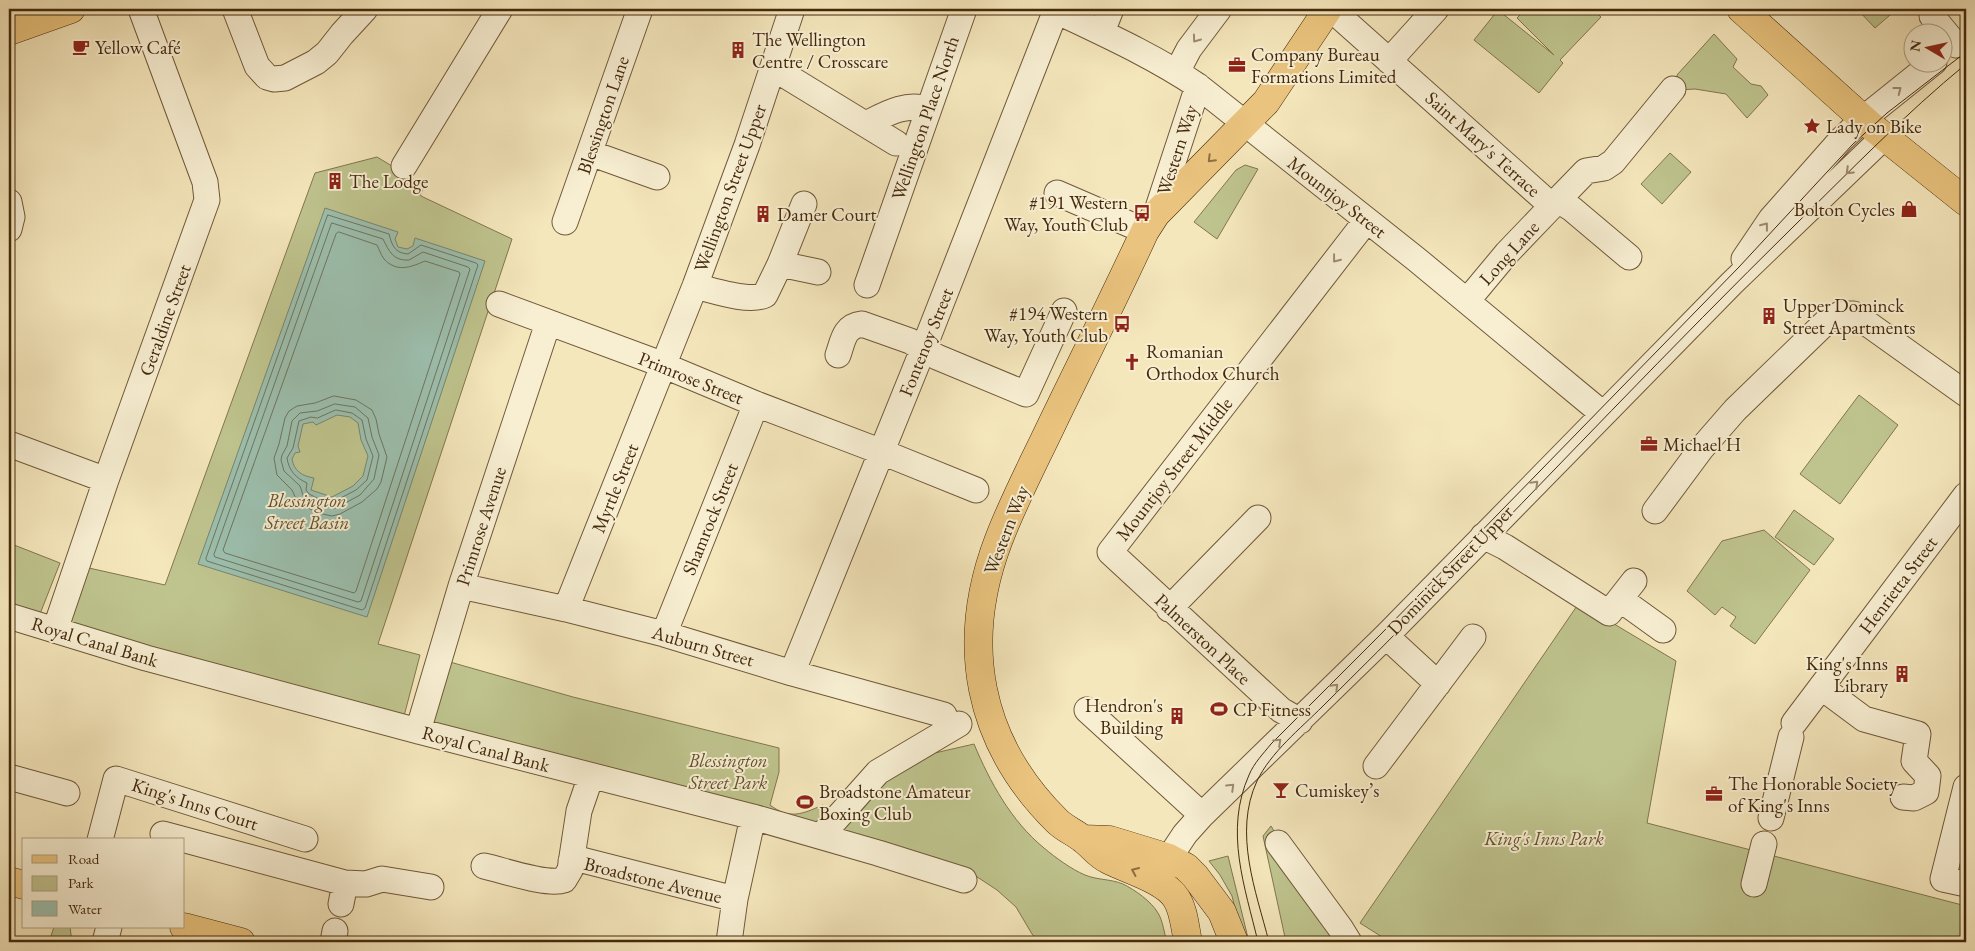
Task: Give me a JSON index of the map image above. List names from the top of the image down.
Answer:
{
  "streets": {
    "main road": ["Western Way"],
    "street": [
      "Blessington Lane",
      "Wellington Place North",
      "Saint Mary's Terrace",
      "Wellington Street Upper",
      "Mountjoy Street",
      "Long Lane",
      "Geraldine Street",
      "Fontenoy Street",
      "Primrose Street",
      "Mountjoy Street Middle",
      "Myrtle Street",
      "Shamrock Street",
      "Primrose Avenue",
      "Dominick Street Upper",
      "Henrietta Street",
      "Palmerston Place",
      "Royal Canal Bank",
      "Auburn Street",
      "King's Inns Court",
      "Broadstone Avenue"
    ]
  },
  "crossings": [
    ["Saint Mary's Terrace", "Western Way"],
    ["Saint Mary's Terrace", "Long Lane"],
    ["Western Way", "Mountjoy Street"],
    ["Western Way", "Dominick Street Upper"],
    ["Wellington Street Upper", "Primrose Street"],
    ["Wellington Street Upper", "Myrtle Street"],
    ["Mountjoy Street", "Long Lane"],
    ["Mountjoy Street", "Fontenoy Street"],
    ["Mountjoy Street", "Mountjoy Street Middle"],
    ["Mountjoy Street", "Dominick Street Upper"],
    ["Geraldine Street", "Royal Canal Bank"],
    ["Fontenoy Street", "Primrose Street"],
    ["Fontenoy Street", "Auburn Street"],
    ["Primrose Street", "Myrtle Street"],
    ["Primrose Street", "Shamrock Street"],
    ["Primrose Street", "Primrose Avenue"],
    ["Mountjoy Street Middle", "Palmerston Place"],
    ["Myrtle Street", "Auburn Street"],
    ["Shamrock Street", "Auburn Street"],
    ["Primrose Avenue", "Royal Canal Bank"],
    ["Primrose Avenue", "Auburn Street"],
    ["Dominick Street Upper", "Palmerston Place"],
    ["Royal Canal Bank", "Auburn Street"]
  ],
  "one_way": ["Mountjoy Street Middle"],
  "parks": ["Blessington Street Basin", "Blessington Street Park", "King's Inns Park"],
  "places": {
    "cafe": ["Yellow Café"],
    "building": [
      "The Wellington Centre / Crosscare",
      "The Lodge",
      "Damer Court",
      "Upper Dominck Street Apartments",
      "King's Inns Library",
      "Hendron's Building"
    ],
    "office": ["Company Bureau Formations Limited", "Michael H", "The Honorable Society of King's Inns"],
    "place": ["Lady on Bike"],
    "shop": ["Bolton Cycles"],
    "bus stop": ["#191 Western Way, Youth Club", "#194 Western Way, Youth Club"],
    "church": ["Romanian Orthodox Church"],
    "sports": ["CP Fitness", "Broadstone Amateur Boxing Club"],
    "bar": ["Cumiskey’s"]
  },
  "legend": ["Road", "Park", "Water"],
  "north": "left"
}
